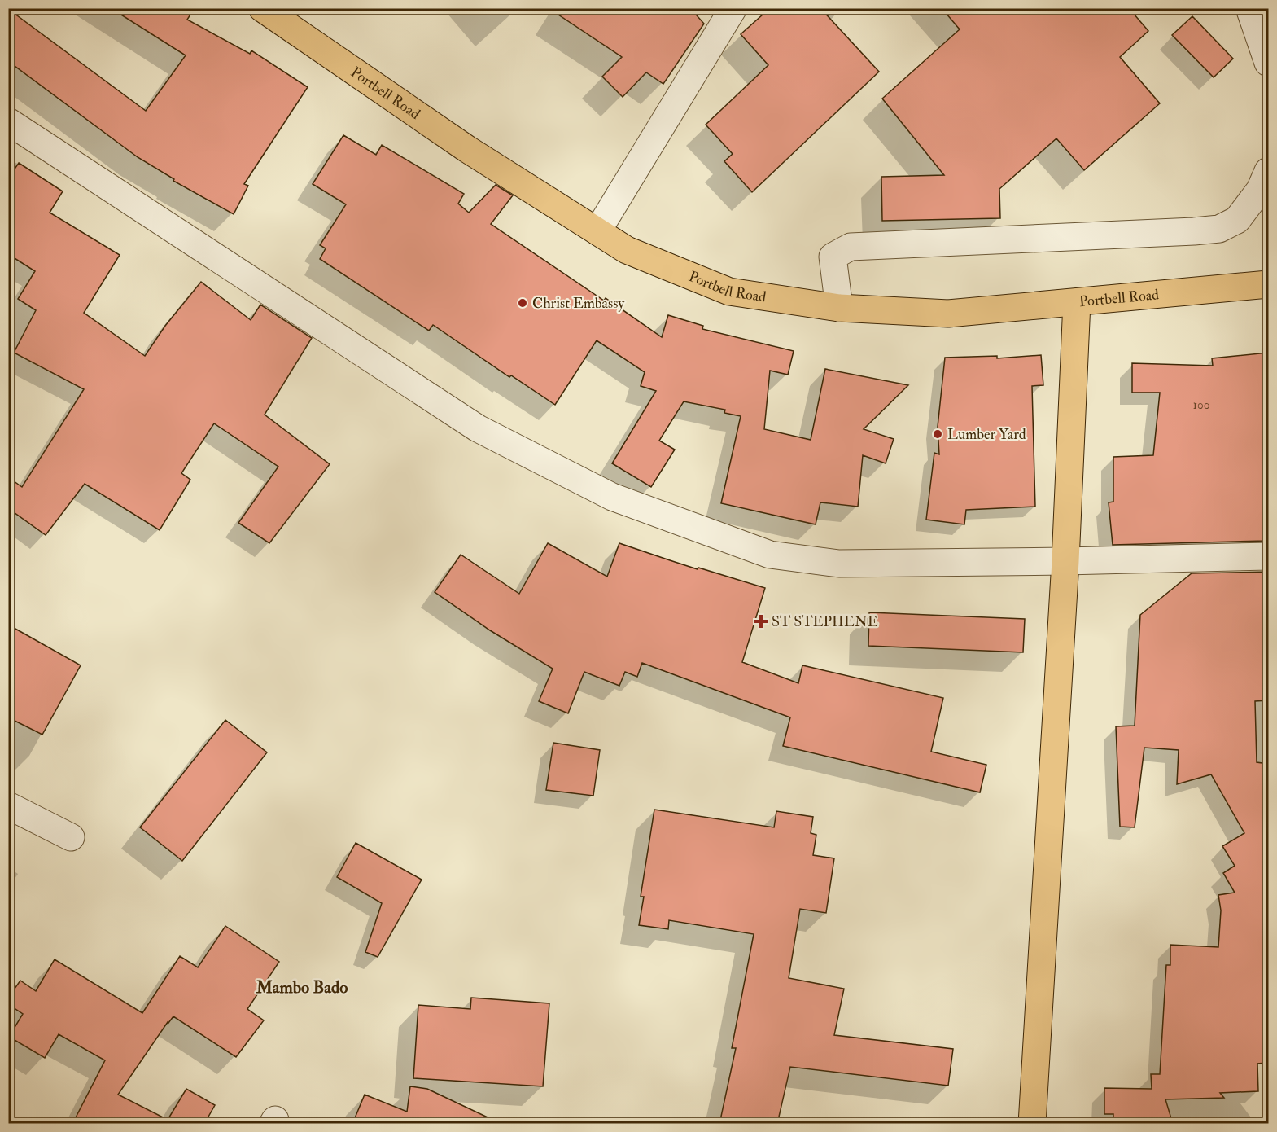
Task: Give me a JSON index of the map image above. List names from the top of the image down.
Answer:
{
  "streets": {
    "main road": ["Portbell Road"]
  },
  "districts": ["Mambo Bado"],
  "places": {
    "other": ["Christ Embassy", "Lumber Yard"],
    "health": ["ST STEPHENE"]
  },
  "house_numbers": ["100"]
}
